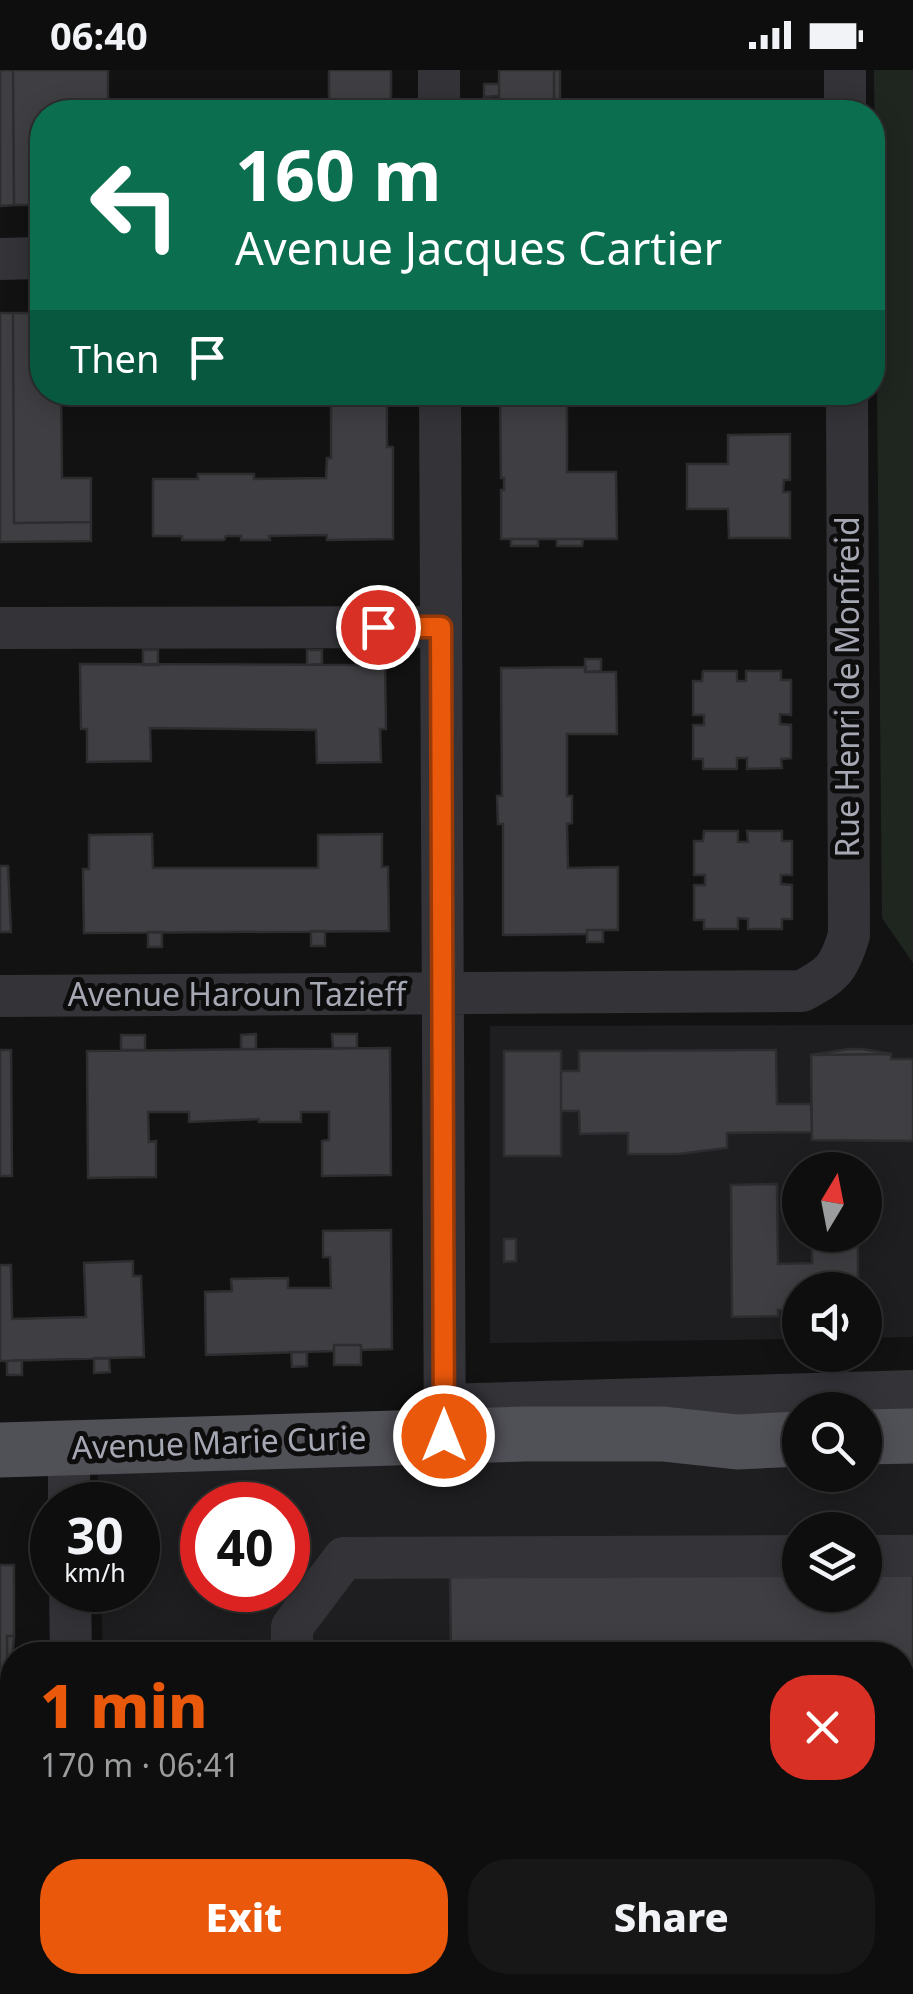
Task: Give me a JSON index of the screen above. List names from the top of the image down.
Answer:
{
  "streets": {
    "main road": ["Avenue Marie Curie"],
    "street": ["Rue Henri de Monfreid", "Avenue Haroun Tazieff"]
  },
  "crossings": [
    ["Rue Henri de Monfreid", "Avenue Haroun Tazieff"]
  ],
  "north": "top",
  "page": {
    "status": "06:40",
    "turn": ["160 m", "Avenue Jacques Cartier"],
    "then": "Then",
    "speed": "30 km/h",
    "limit": "40",
    "heading": ["1 min", "170 m · 06:41"],
    "buttons": ["Exit", "Share"]
  }
}
